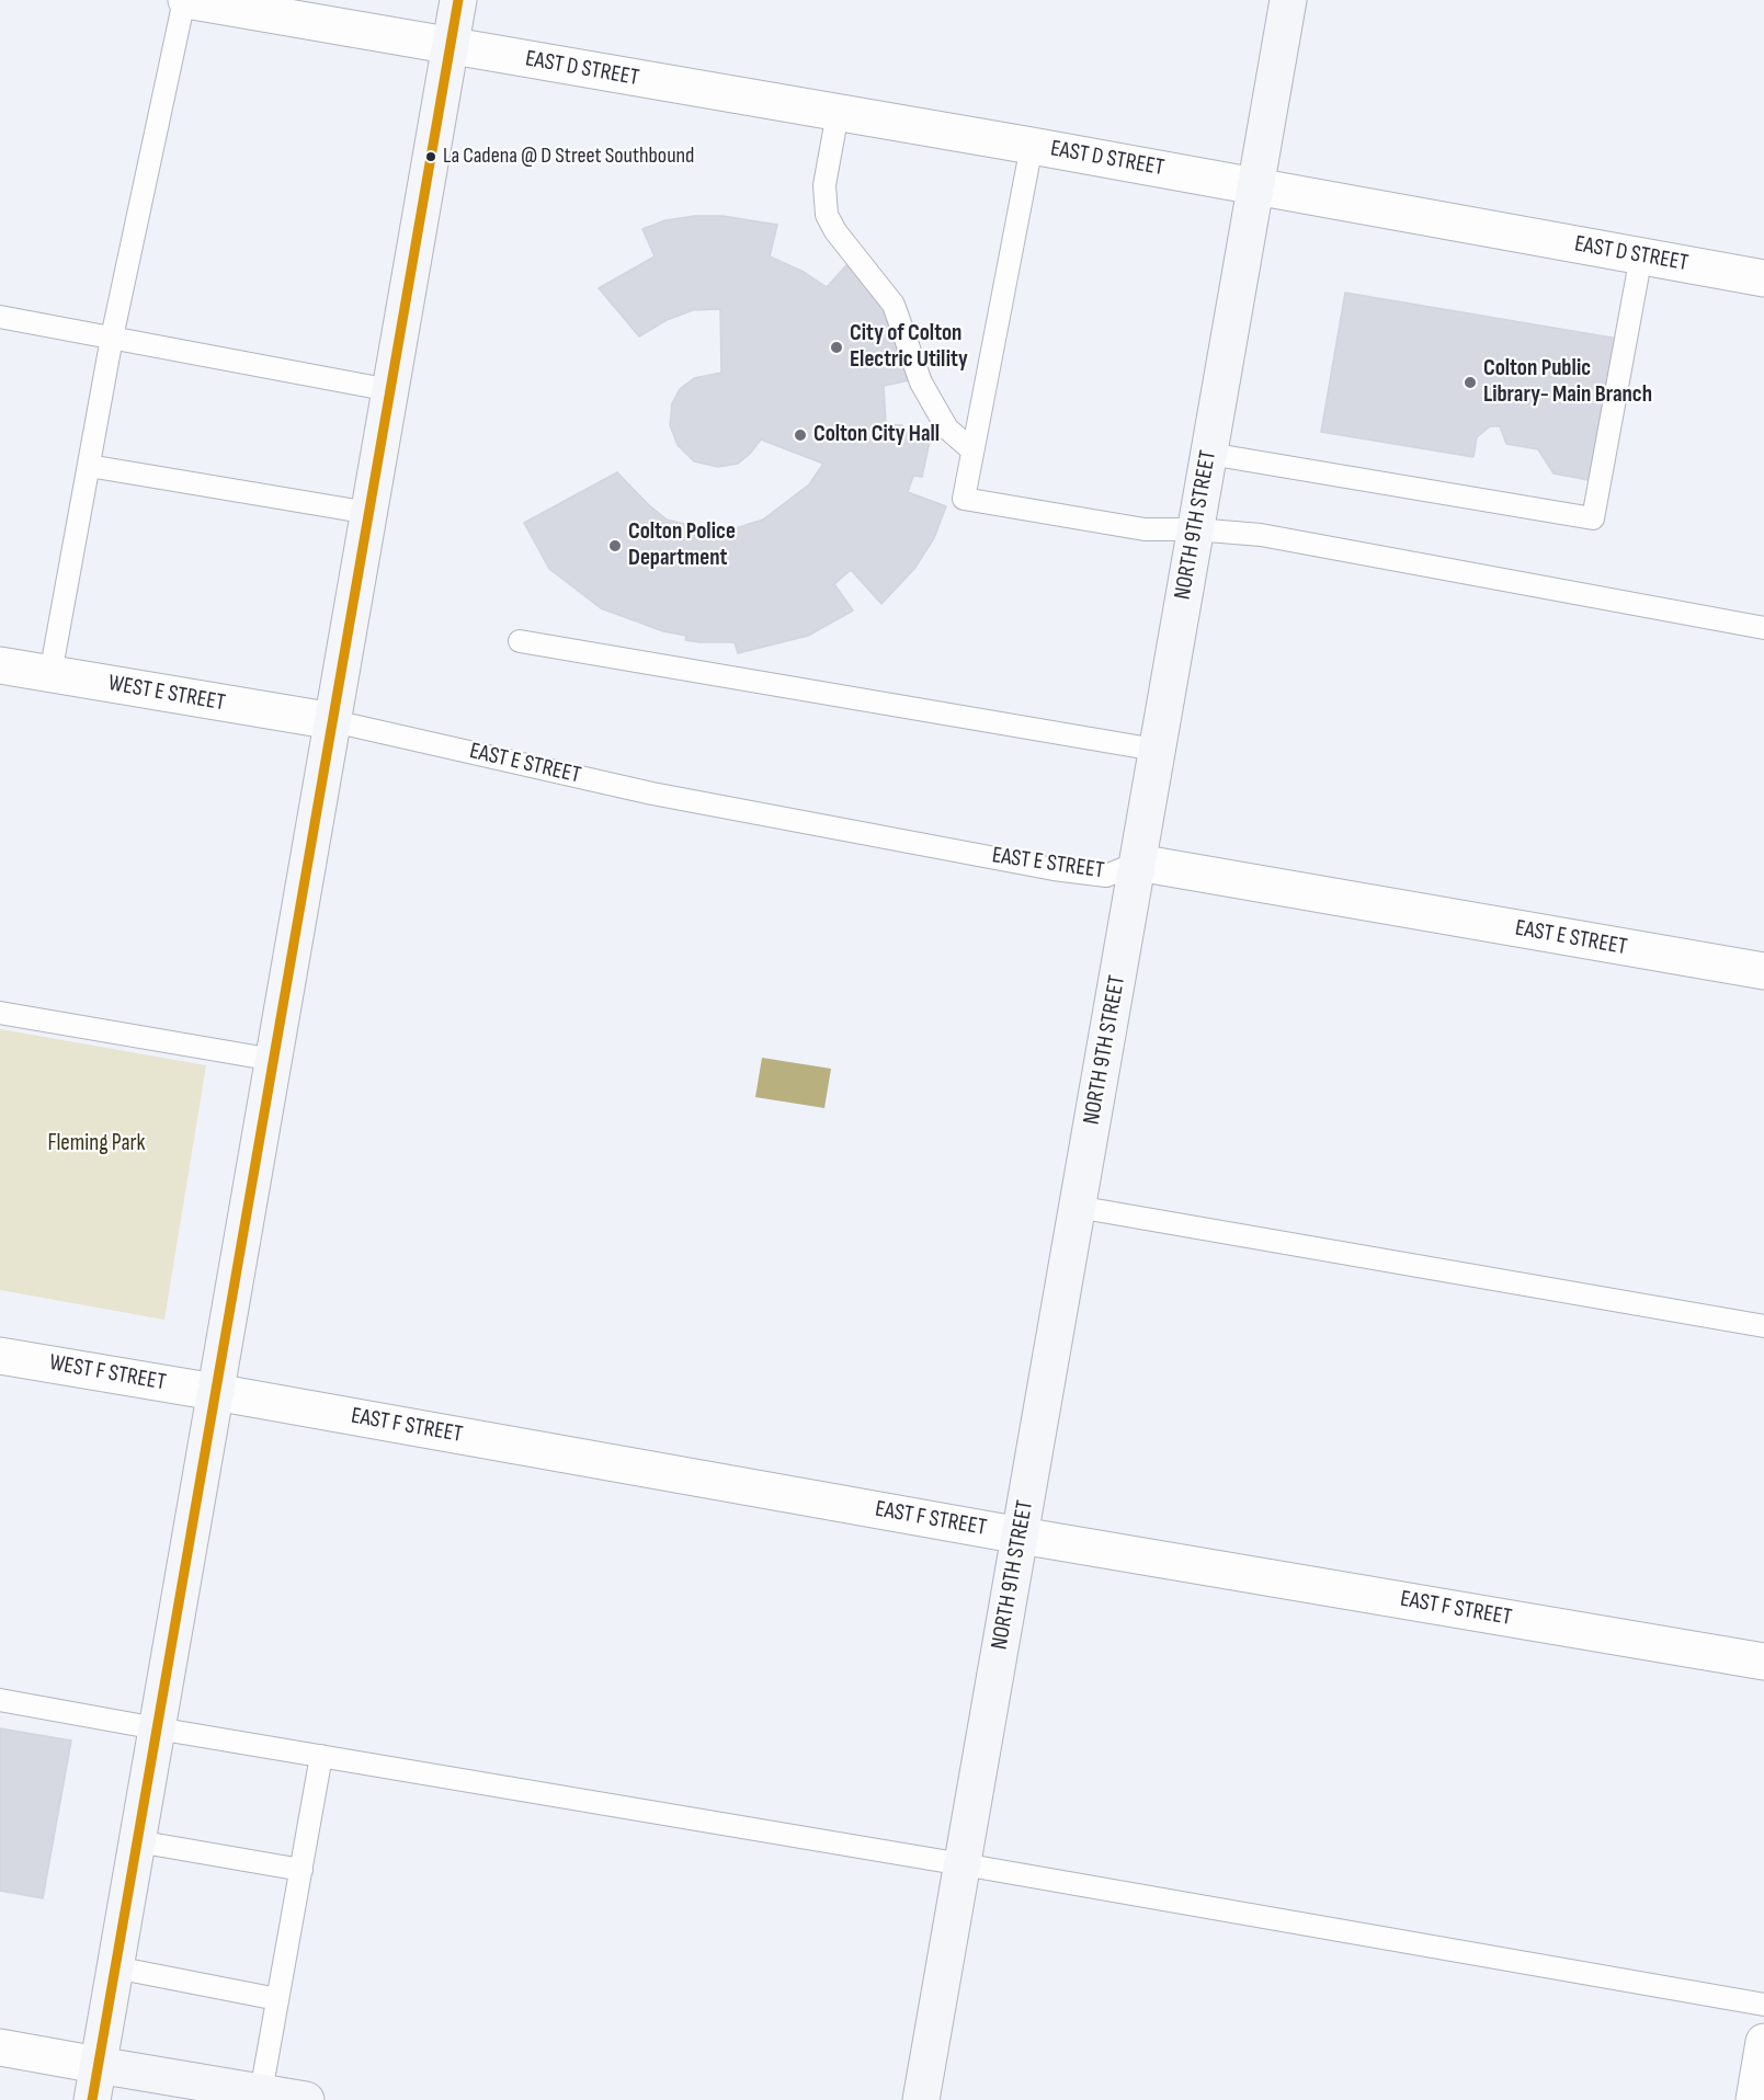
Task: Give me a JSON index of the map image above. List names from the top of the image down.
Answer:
{
  "streets": {
    "street": [
      "EAST D STREET",
      "NORTH 9TH STREET",
      "WEST E STREET",
      "EAST E STREET",
      "WEST F STREET",
      "EAST F STREET"
    ]
  },
  "crossings": [
    ["EAST D STREET", "NORTH 9TH STREET"],
    ["NORTH 9TH STREET", "EAST E STREET"],
    ["NORTH 9TH STREET", "EAST F STREET"],
    ["WEST E STREET", "EAST E STREET"],
    ["WEST F STREET", "EAST F STREET"]
  ],
  "parks": ["Fleming Park"],
  "places": [
    "La Cadena @ D Street Southbound",
    "City of Colton Electric Utility",
    "Colton Public Library- Main Branch",
    "Colton City Hall",
    "Colton Police Department"
  ]
}
